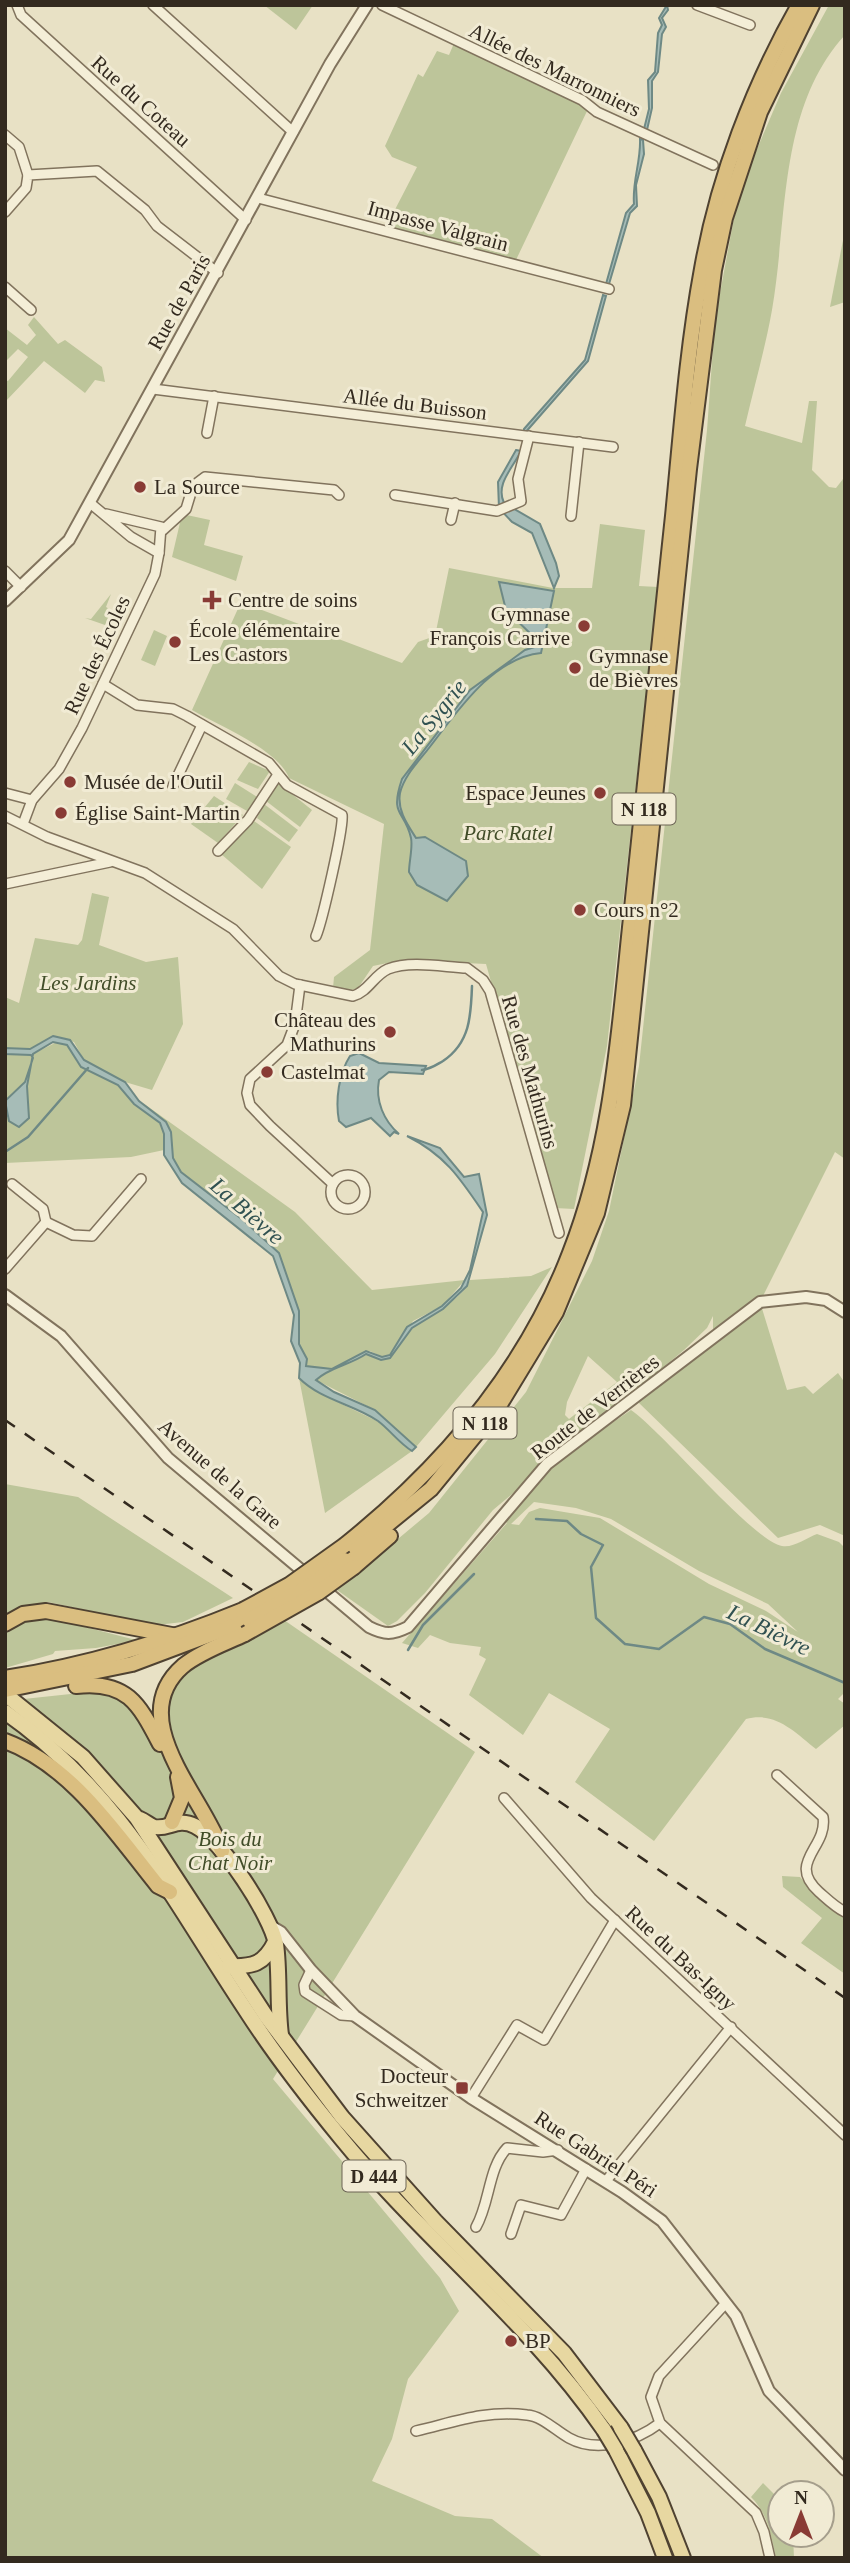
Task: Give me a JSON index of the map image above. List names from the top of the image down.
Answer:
{
  "streets": {
    "highway": ["N 118"],
    "main road": ["D 444"],
    "street": [
      "Allée des Marronniers",
      "Rue du Coteau",
      "Impasse Valgrain",
      "Rue de Paris",
      "Allée du Buisson",
      "Rue des Écoles",
      "Rue des Mathurins",
      "Route de Verrières",
      "Avenue de la Gare",
      "Rue du Bas-Igny",
      "Rue Gabriel Péri"
    ]
  },
  "crossings": [
    ["Rue du Coteau", "Rue de Paris"],
    ["Impasse Valgrain", "Rue de Paris"],
    ["Rue de Paris", "Allée du Buisson"],
    ["N 118", "D 444"],
    ["Route de Verrières", "Avenue de la Gare"]
  ],
  "water": ["La Sygrie", "La Bièvre"],
  "parks": ["Parc Ratel", "Les Jardins", "Bois du Chat Noir"],
  "places": {
    "other": [
      "La Source",
      "Gymnase François Carrive",
      "École élémentaire Les Castors",
      "Gymnase de Bièvres",
      "Musée de l'Outil",
      "Espace Jeunes",
      "Église Saint-Martin",
      "Cours n°2",
      "Château des Mathurins",
      "Castelmat",
      "BP"
    ],
    "health": ["Centre de soins"],
    "transit": ["Docteur Schweitzer"]
  },
  "north": "top"
}
